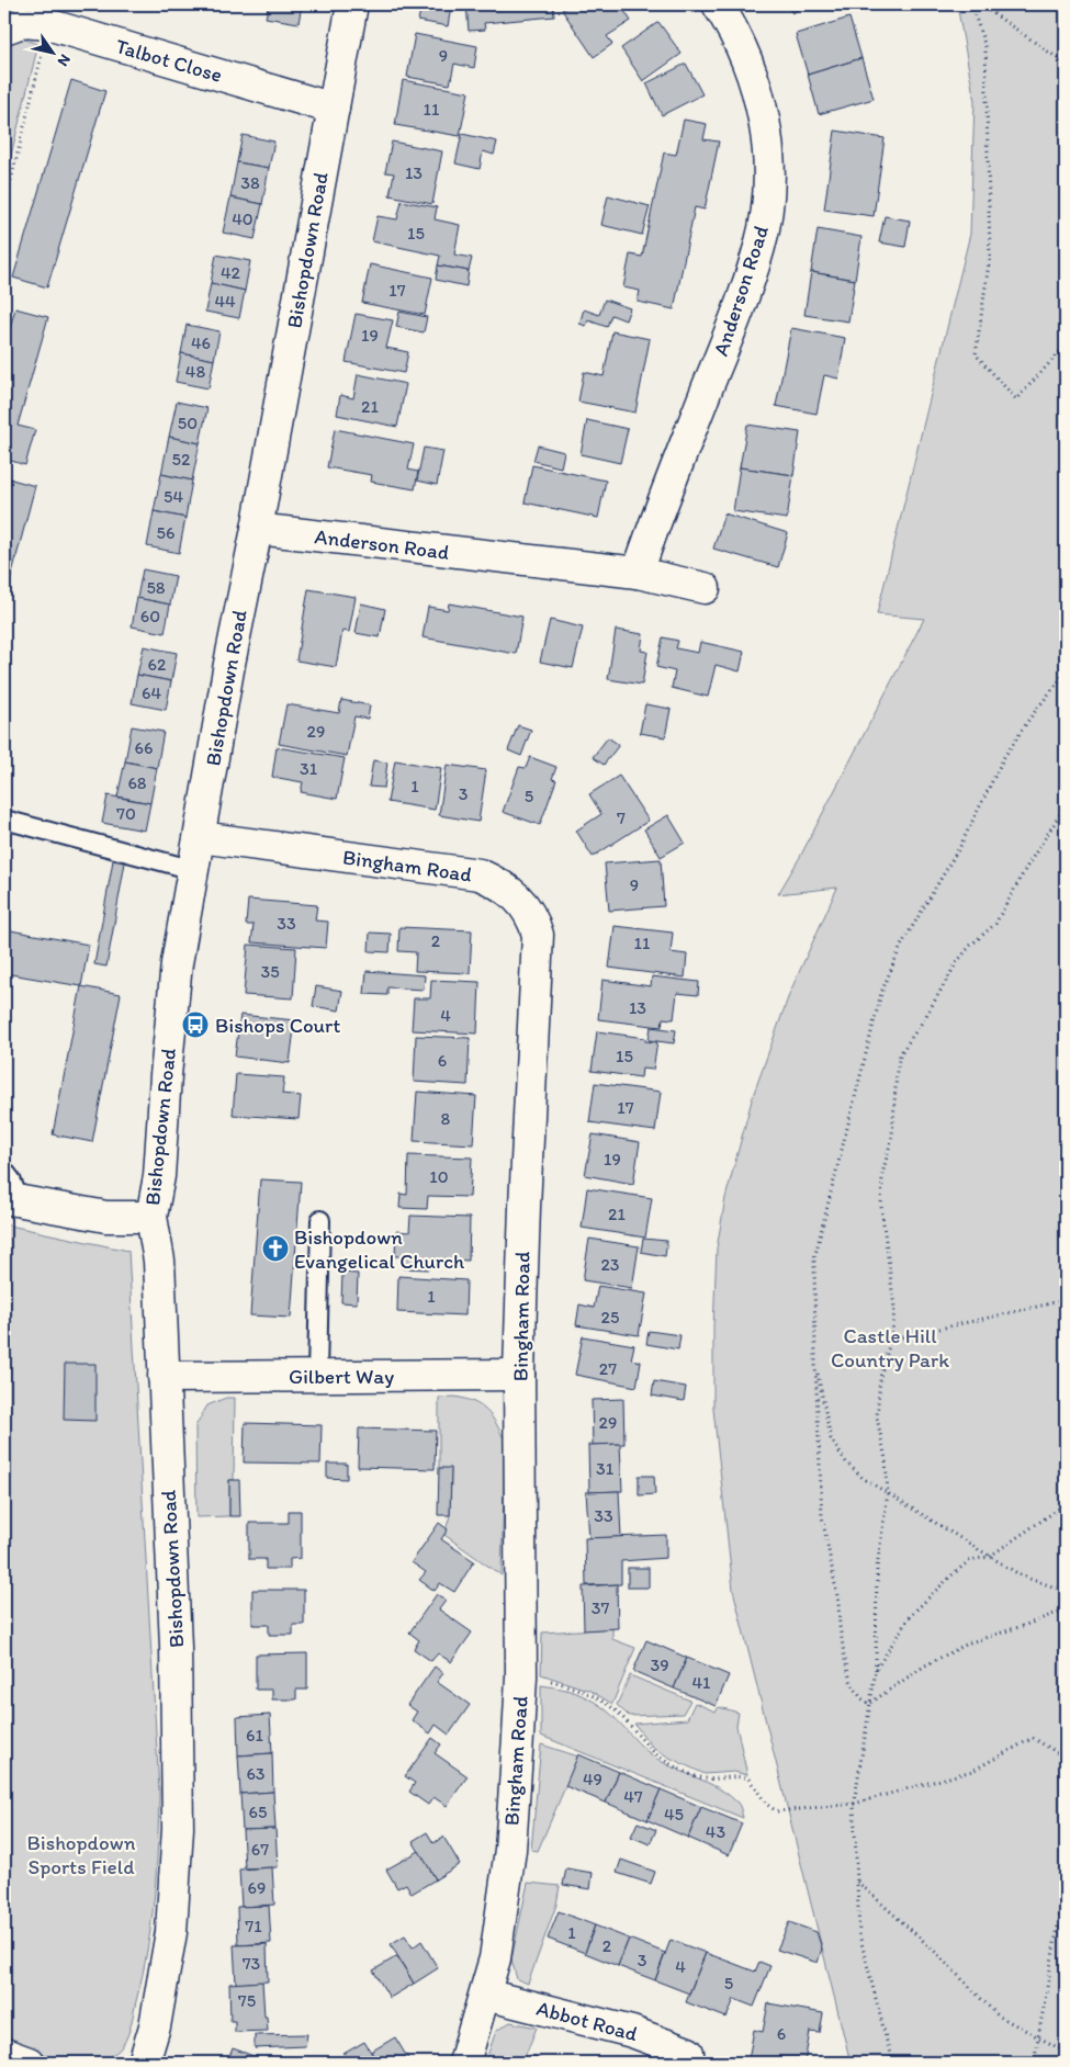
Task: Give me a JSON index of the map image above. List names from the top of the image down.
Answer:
{
  "streets": {
    "street": [
      "Talbot Close",
      "Bishopdown Road",
      "Anderson Road",
      "Bingham Road",
      "Gilbert Way",
      "Abbot Road"
    ]
  },
  "crossings": [
    ["Talbot Close", "Bishopdown Road"],
    ["Bishopdown Road", "Anderson Road"],
    ["Bishopdown Road", "Bingham Road"],
    ["Bishopdown Road", "Gilbert Way"],
    ["Bingham Road", "Gilbert Way"],
    ["Bingham Road", "Abbot Road"]
  ],
  "parks": ["Castle Hill Country Park", "Bishopdown Sports Field"],
  "places": {
    "bus stop": ["Bishops Court"],
    "church": ["Bishopdown Evangelical Church"]
  },
  "house_numbers": [
    "9",
    "11",
    "13",
    "38",
    "40",
    "15",
    "42",
    "17",
    "44",
    "19",
    "46",
    "48",
    "21",
    "50",
    "52",
    "54",
    "56",
    "58",
    "60",
    "62",
    "64",
    "29",
    "66",
    "31",
    "68",
    "1",
    "3",
    "5",
    "70",
    "7",
    "9",
    "33",
    "2",
    "11",
    "35",
    "13",
    "4",
    "15",
    "6",
    "17",
    "8",
    "19",
    "10",
    "21",
    "23",
    "1",
    "25",
    "27",
    "29",
    "31",
    "33",
    "37",
    "39",
    "41",
    "61",
    "63",
    "49",
    "47",
    "65",
    "45",
    "43",
    "67",
    "69",
    "71",
    "1",
    "2",
    "3",
    "73",
    "4",
    "5",
    "75",
    "6"
  ],
  "north": "bottom right"
}
